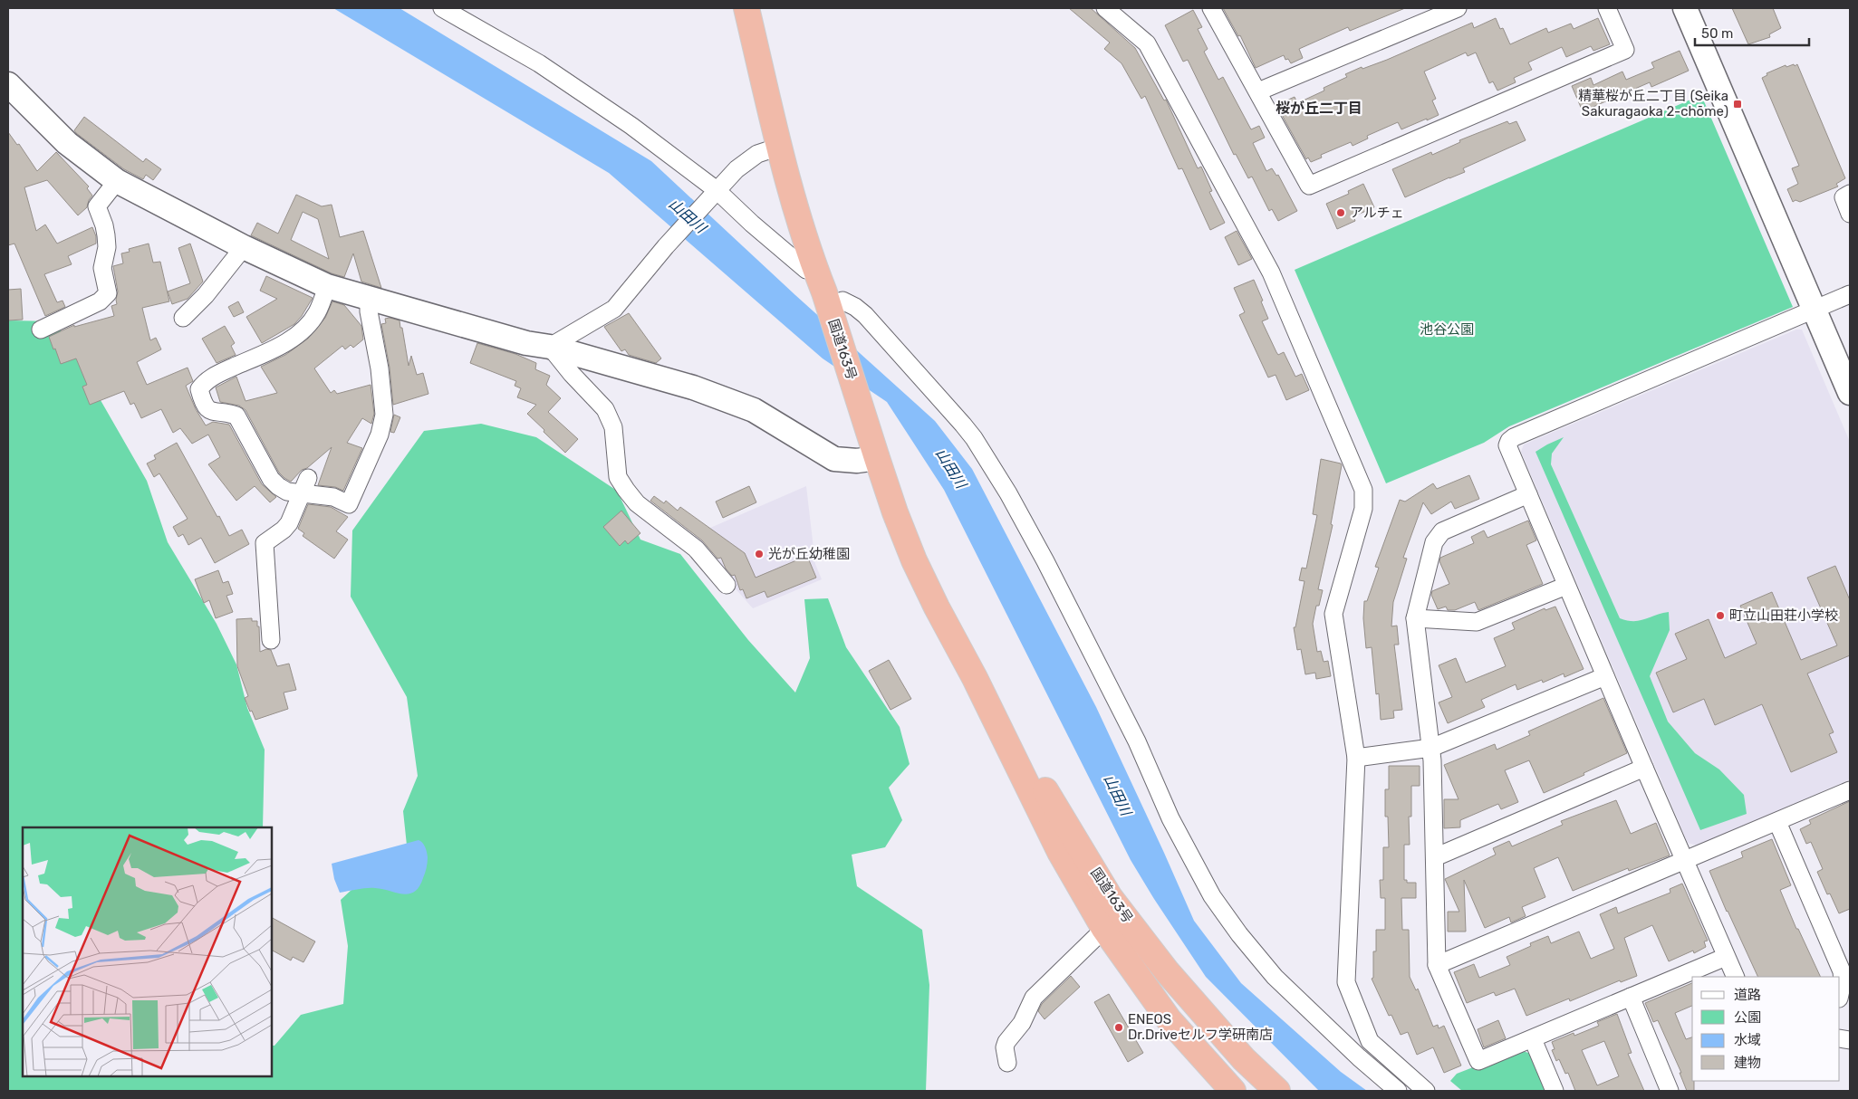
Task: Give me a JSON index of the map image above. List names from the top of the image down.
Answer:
{
  "streets": {
    "highway": ["国道163号"]
  },
  "districts": ["桜が丘二丁目"],
  "water": ["山田川"],
  "parks": ["池谷公園"],
  "places": {
    "transit": ["精華桜が丘二丁目 (Seika Sakuragaoka 2-chōme)"],
    "other": [
      "アルチェ",
      "光が丘幼稚園",
      "町立山田荘小学校",
      "ENEOS Dr.Driveセルフ学研南店"
    ]
  },
  "legend": [
    "道路",
    "公園",
    "水域",
    "建物"
  ],
  "scale_bar": "50 m"
}
